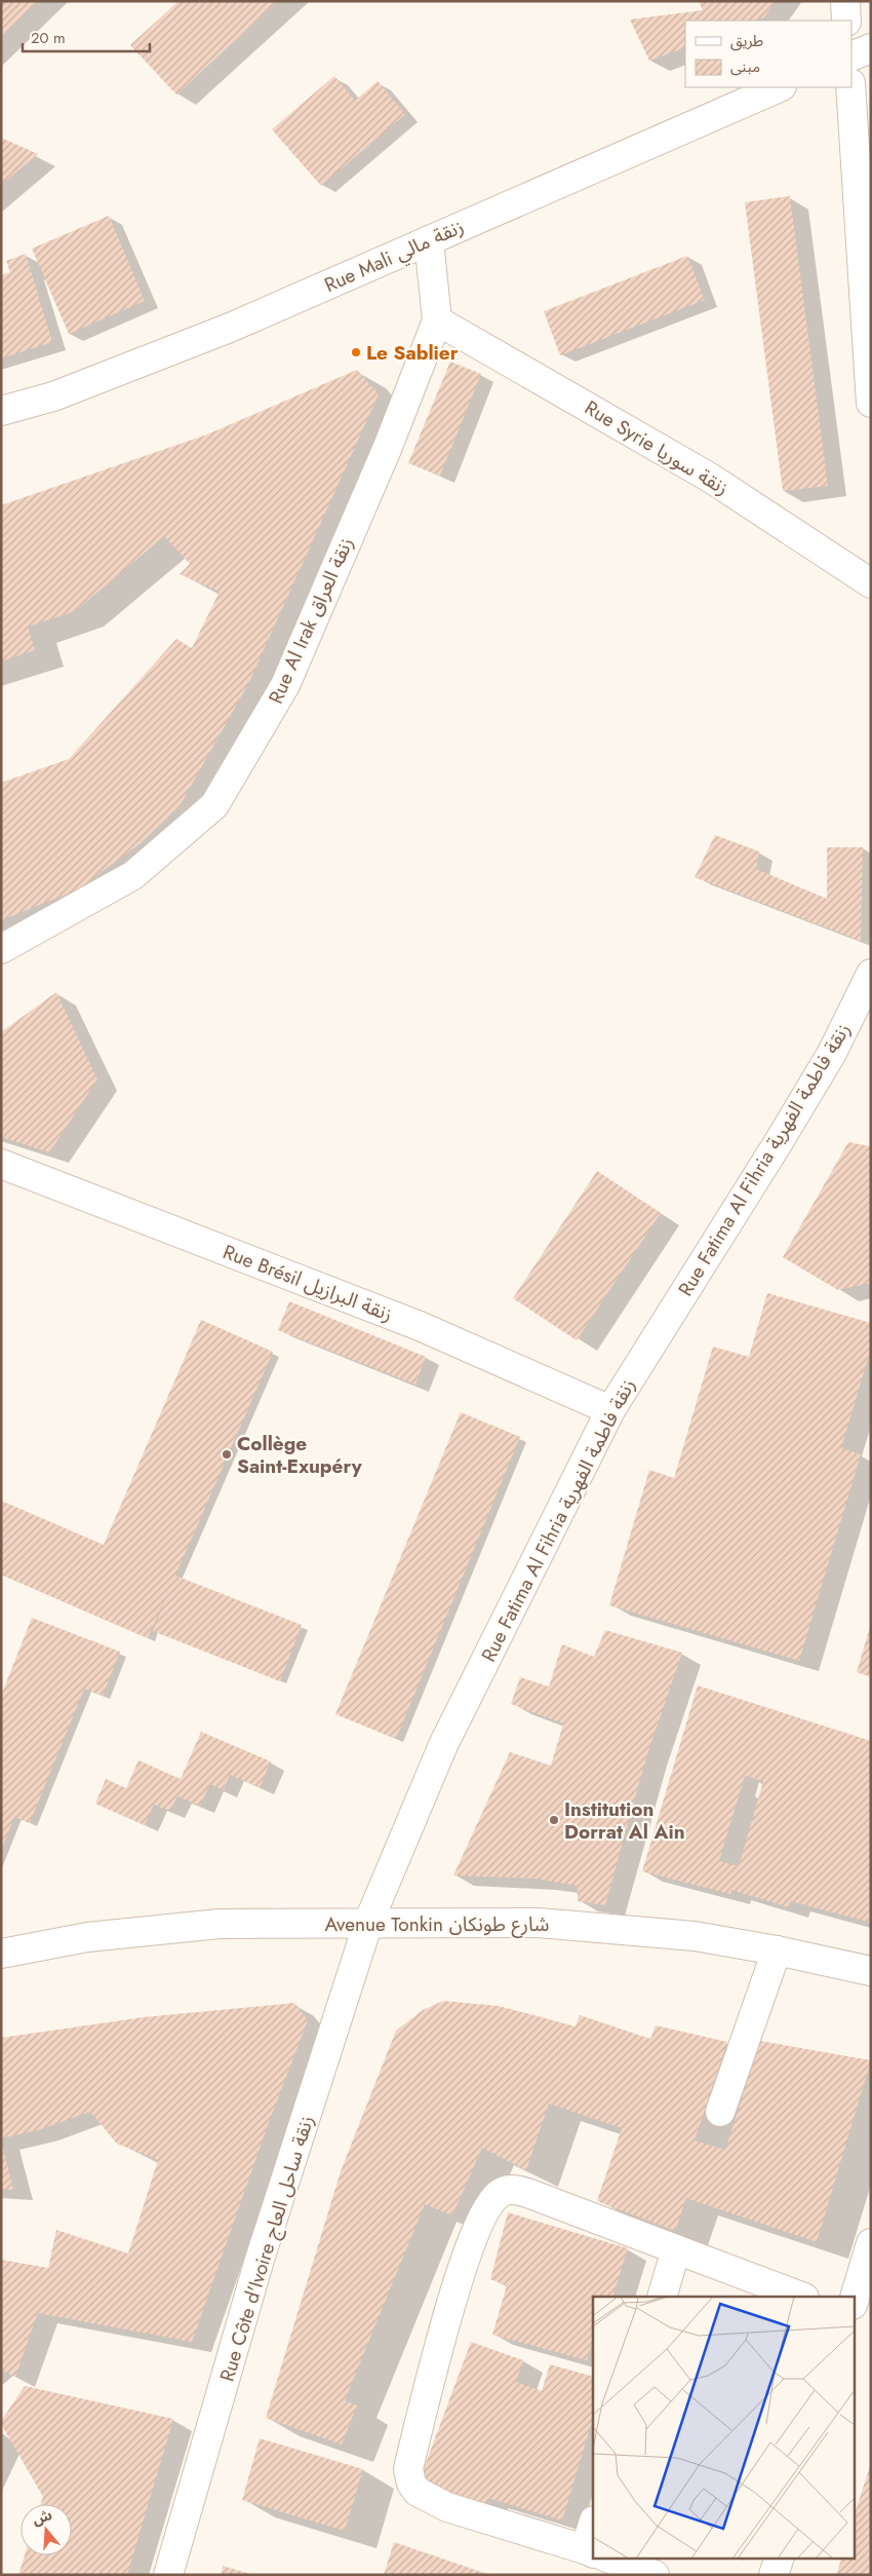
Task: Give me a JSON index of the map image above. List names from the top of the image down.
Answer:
{
  "streets": {
    "street": [
      "Rue Mali زنقة مالي",
      "Rue Syrie زنقة سوريا",
      "Rue Al Irak زنقة العراق",
      "Rue Fatima Al Fihria زنقة فاطمة الفهرية",
      "Rue Brésil زنقة البرازيل",
      "Avenue Tonkin شارع طونكان",
      "Rue Côte d'Ivoire زنقة ساحل العاج"
    ]
  },
  "crossings": [
    ["Rue Mali زنقة مالي", "Rue Al Irak زنقة العراق"],
    ["Rue Syrie زنقة سوريا", "Rue Al Irak زنقة العراق"],
    ["Rue Fatima Al Fihria زنقة فاطمة الفهرية", "Rue Brésil زنقة البرازيل"],
    ["Rue Fatima Al Fihria زنقة فاطمة الفهرية", "Avenue Tonkin شارع طونكان"],
    ["Rue Fatima Al Fihria زنقة فاطمة الفهرية", "Rue Côte d'Ivoire زنقة ساحل العاج"],
    ["Avenue Tonkin شارع طونكان", "Rue Côte d'Ivoire زنقة ساحل العاج"]
  ],
  "places": ["Le Sablier", "Collège Saint-Exupéry", "Institution Dorrat Al Ain"],
  "legend": ["طريق", "مبنى"],
  "scale_bar": "20 m",
  "north": "top"
}
